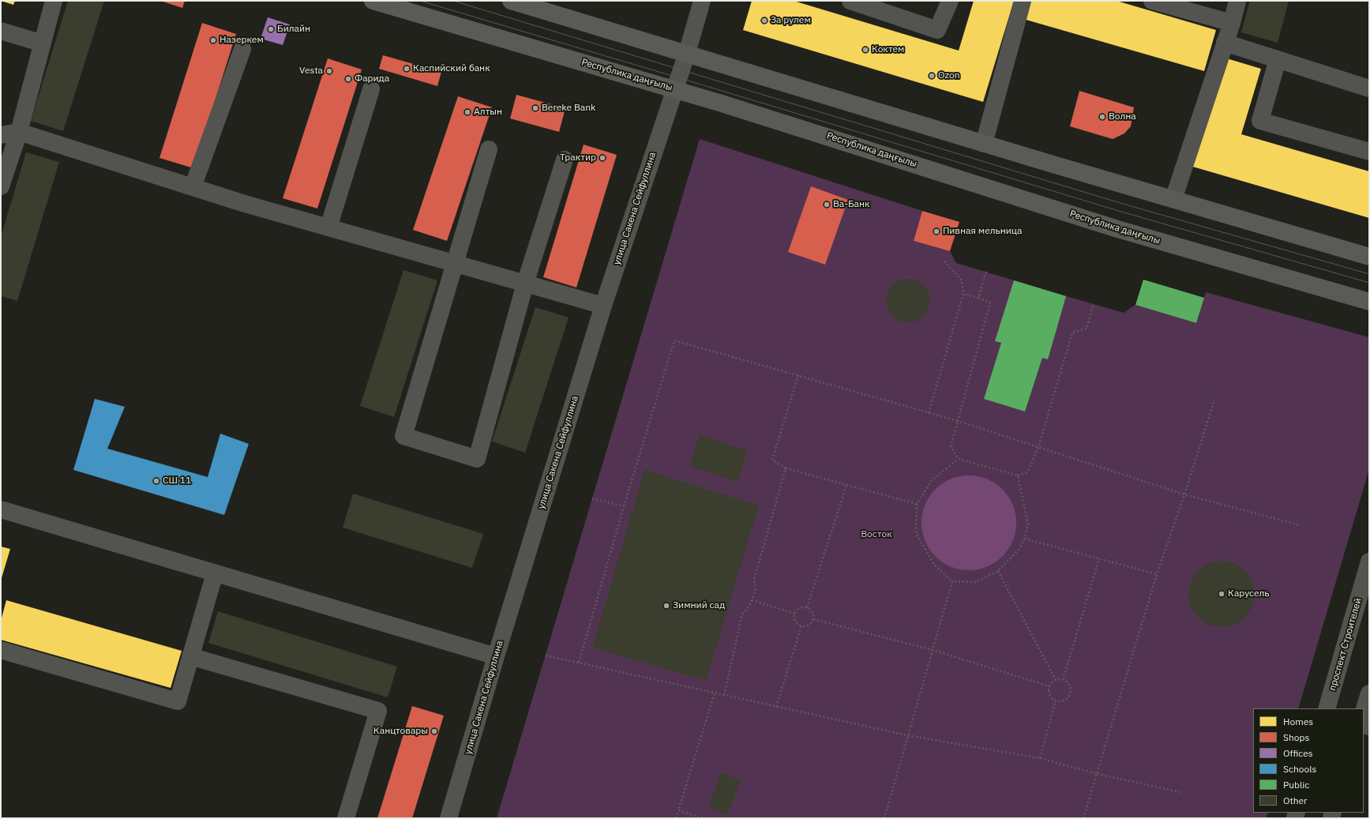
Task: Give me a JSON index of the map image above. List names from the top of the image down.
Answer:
{
  "streets": {
    "main road": ["Республика даңғылы"],
    "street": ["улица Сакена Сейфуллина", "проспект Строителей"]
  },
  "crossings": [
    ["Республика даңғылы", "улица Сакена Сейфуллина"]
  ],
  "parks": ["Восток"],
  "places": [
    "За рулем",
    "Билайн",
    "Назеркем",
    "Коктем",
    "Каспийский банк",
    "Vesta",
    "Ozon",
    "Фарида",
    "Bereke Bank",
    "Алтын",
    "Волна",
    "Трактир",
    "Ва-Банк",
    "Пивная мельница",
    "СШ 11",
    "Карусель",
    "Зимний сад",
    "Канцтовары"
  ],
  "legend": [
    "Homes",
    "Shops",
    "Offices",
    "Schools",
    "Public",
    "Other"
  ]
}
